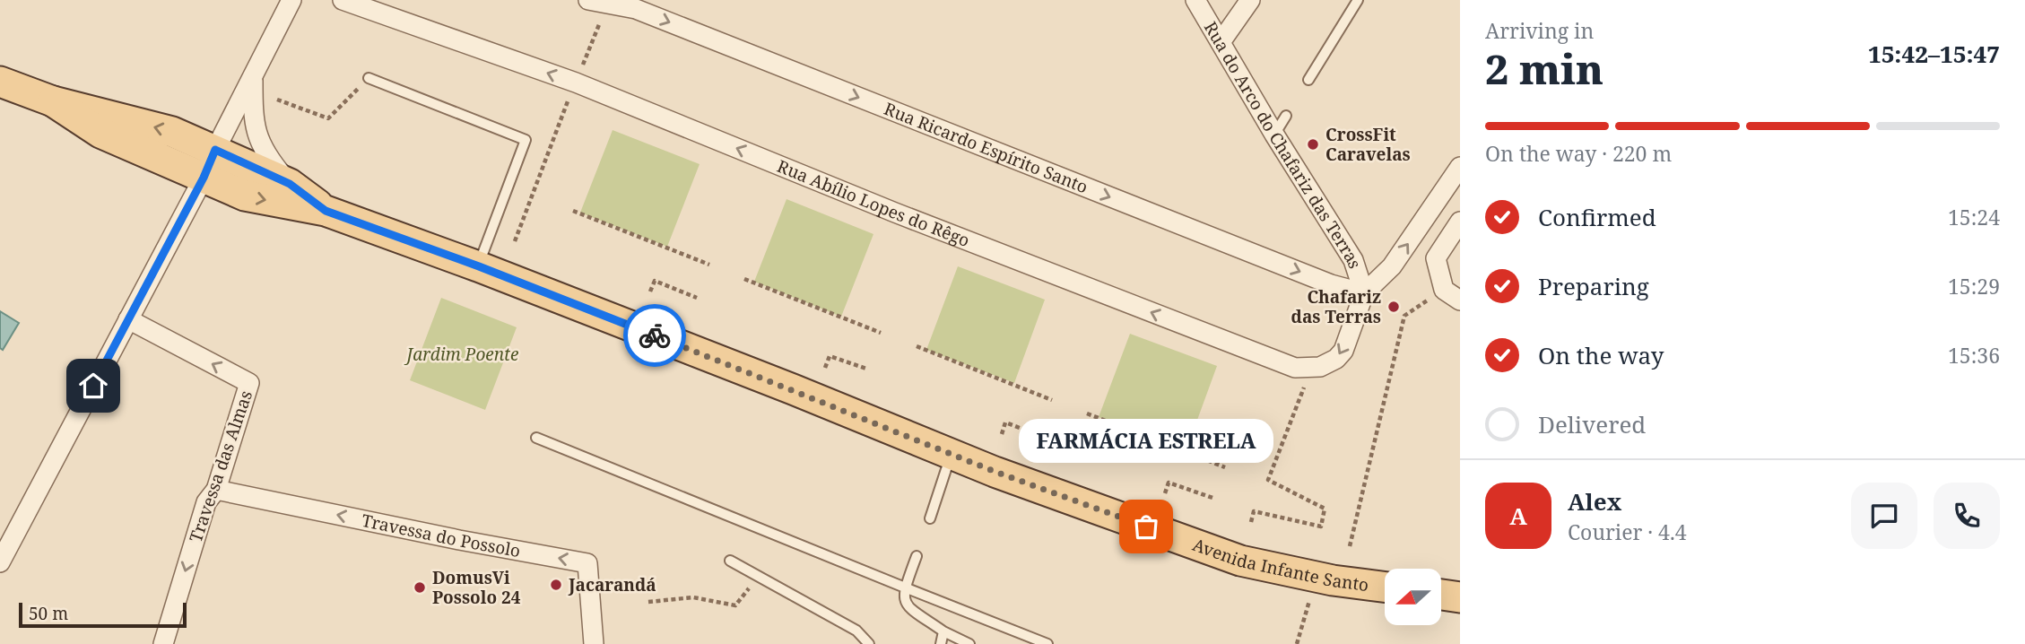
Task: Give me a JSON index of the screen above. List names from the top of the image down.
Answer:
{
  "streets": {
    "main road": ["Avenida Infante Santo"],
    "street": [
      "Rua do Arco do Chafariz das Terras",
      "Rua Ricardo Espírito Santo",
      "Rua Abílio Lopes do Rêgo",
      "Travessa das Almas",
      "Travessa do Possolo"
    ]
  },
  "crossings": [
    ["Rua do Arco do Chafariz das Terras", "Rua Ricardo Espírito Santo"],
    ["Travessa das Almas", "Travessa do Possolo"]
  ],
  "one_way": ["Rua Ricardo Espírito Santo", "Rua Abílio Lopes do Rêgo", "Travessa do Possolo"],
  "parks": ["Jardim Poente"],
  "places": [
    "CrossFit Caravelas",
    "Chafariz das Terras",
    "FARMÁCIA ESTRELA",
    "Jacarandá",
    "DomusVi Possolo 24"
  ],
  "scale_bar": "50 m",
  "north": "left",
  "page": {
    "heading": ["2 min", "Arriving in", "15:42–15:47"],
    "panel": ["Alex", "Courier · 4.4"],
    "bar": "On the way · 220 m",
    "list": [
      ["Confirmed", "15:24"],
      ["Preparing", "15:29"],
      ["On the way", "15:36"],
      "Delivered"
    ],
    "bubble": "FARMÁCIA ESTRELA",
    "round": "A",
    "scale": "50 m"
  }
}
